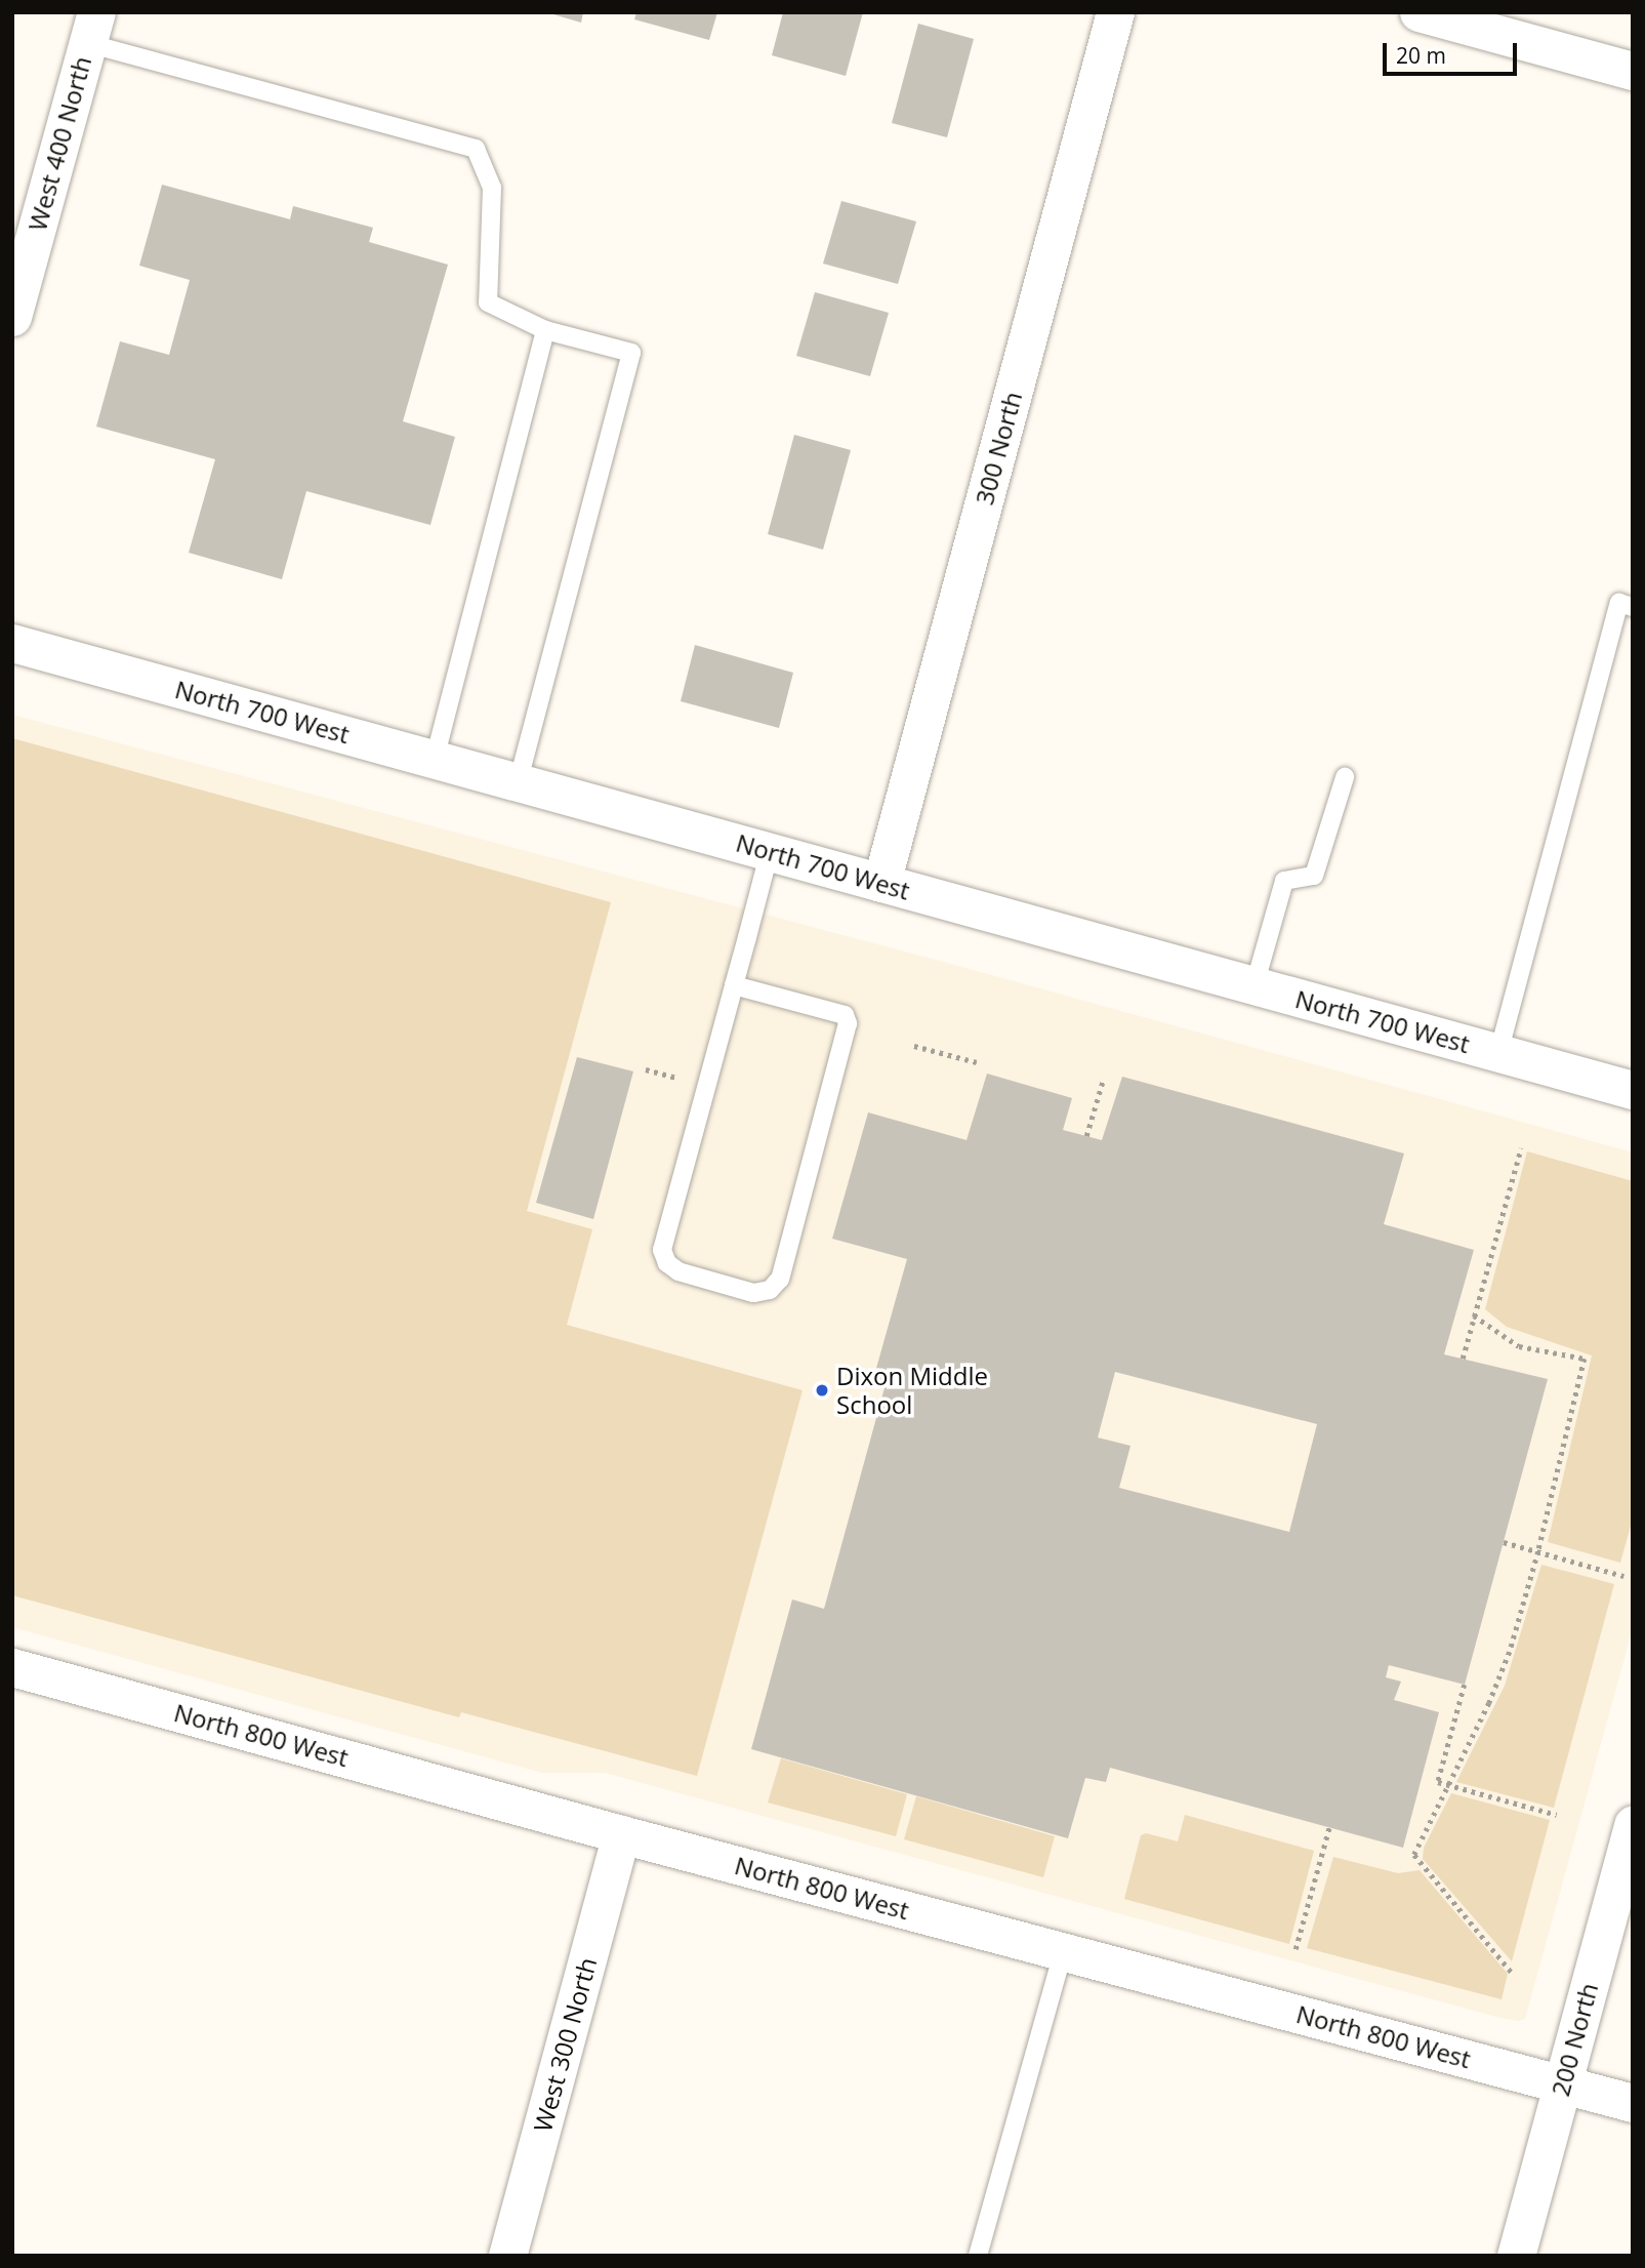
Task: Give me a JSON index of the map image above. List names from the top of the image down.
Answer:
{
  "streets": {
    "street": [
      "West 400 North",
      "300 North",
      "North 700 West",
      "North 800 West",
      "200 North",
      "West 300 North"
    ]
  },
  "crossings": [
    ["300 North", "North 700 West"],
    ["North 800 West", "200 North"],
    ["North 800 West", "West 300 North"]
  ],
  "places": ["Dixon Middle School"],
  "scale_bar": "20 m"
}
